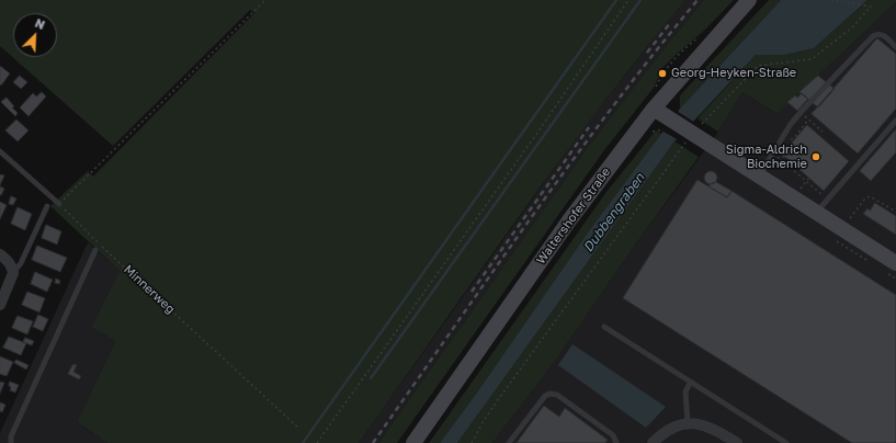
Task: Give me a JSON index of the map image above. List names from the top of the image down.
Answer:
{
  "streets": {
    "main road": ["Waltershofer Straße"],
    "path": ["Minnerweg"]
  },
  "water": ["Dubbengraben"],
  "places": ["Georg-Heyken-Straße", "Sigma-Aldrich Biochemie"],
  "north": "top right"
}
